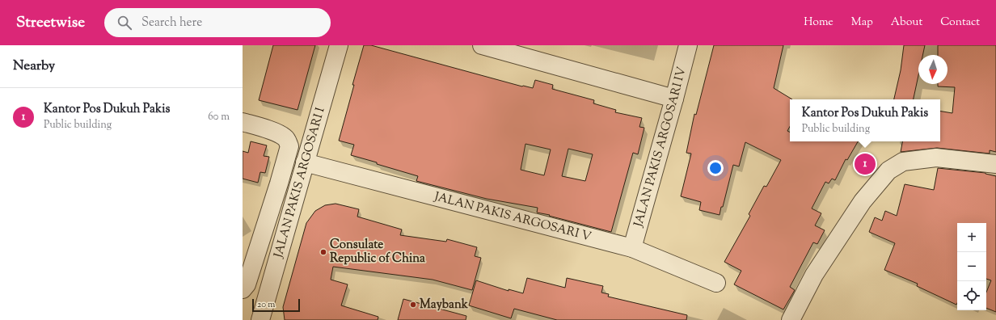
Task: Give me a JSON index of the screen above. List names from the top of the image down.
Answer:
{
  "streets": {
    "street": ["JALAN PAKIS ARGOSARI IV", "JALAN PAKIS ARGOSARI I", "JALAN PAKIS ARGOSARI V"]
  },
  "crossings": [
    ["JALAN PAKIS ARGOSARI IV", "JALAN PAKIS ARGOSARI V"],
    ["JALAN PAKIS ARGOSARI I", "JALAN PAKIS ARGOSARI V"]
  ],
  "places": ["Consulate Republic of China", "Maybank"],
  "scale_bar": "20 m",
  "north": "bottom",
  "page": {
    "header": "Streetwise",
    "search": "Search here",
    "nav": [
      "Home",
      "Map",
      "About",
      "Contact"
    ],
    "heading": "Nearby",
    "list": [
      {
        "mark": "1",
        "name": "Kantor Pos Dukuh Pakis",
        "note": "Public building",
        "value": "60 m"
      }
    ],
    "popup": ["Kantor Pos Dukuh Pakis", "Public building"],
    "pins": "1",
    "map_buttons": ["+", "−"],
    "scale": "20 m"
  }
}
